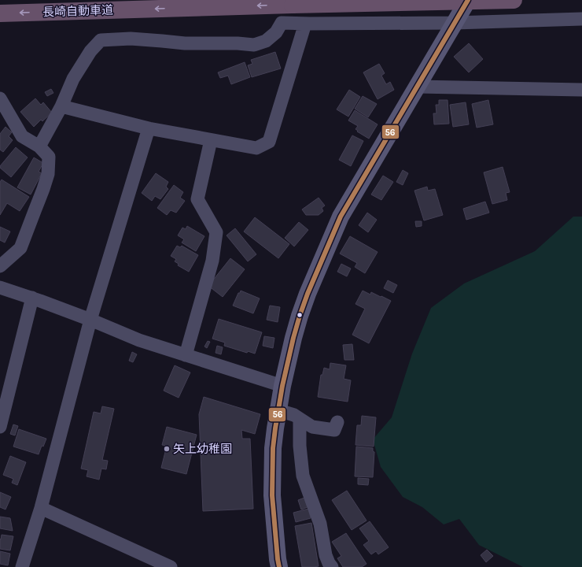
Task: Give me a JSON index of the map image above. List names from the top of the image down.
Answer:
{
  "streets": {
    "highway": ["長崎自動車道"]
  },
  "one_way": ["長崎自動車道"],
  "places": ["矢上幼稚園"],
  "lines": ["transit line 56"]
}
